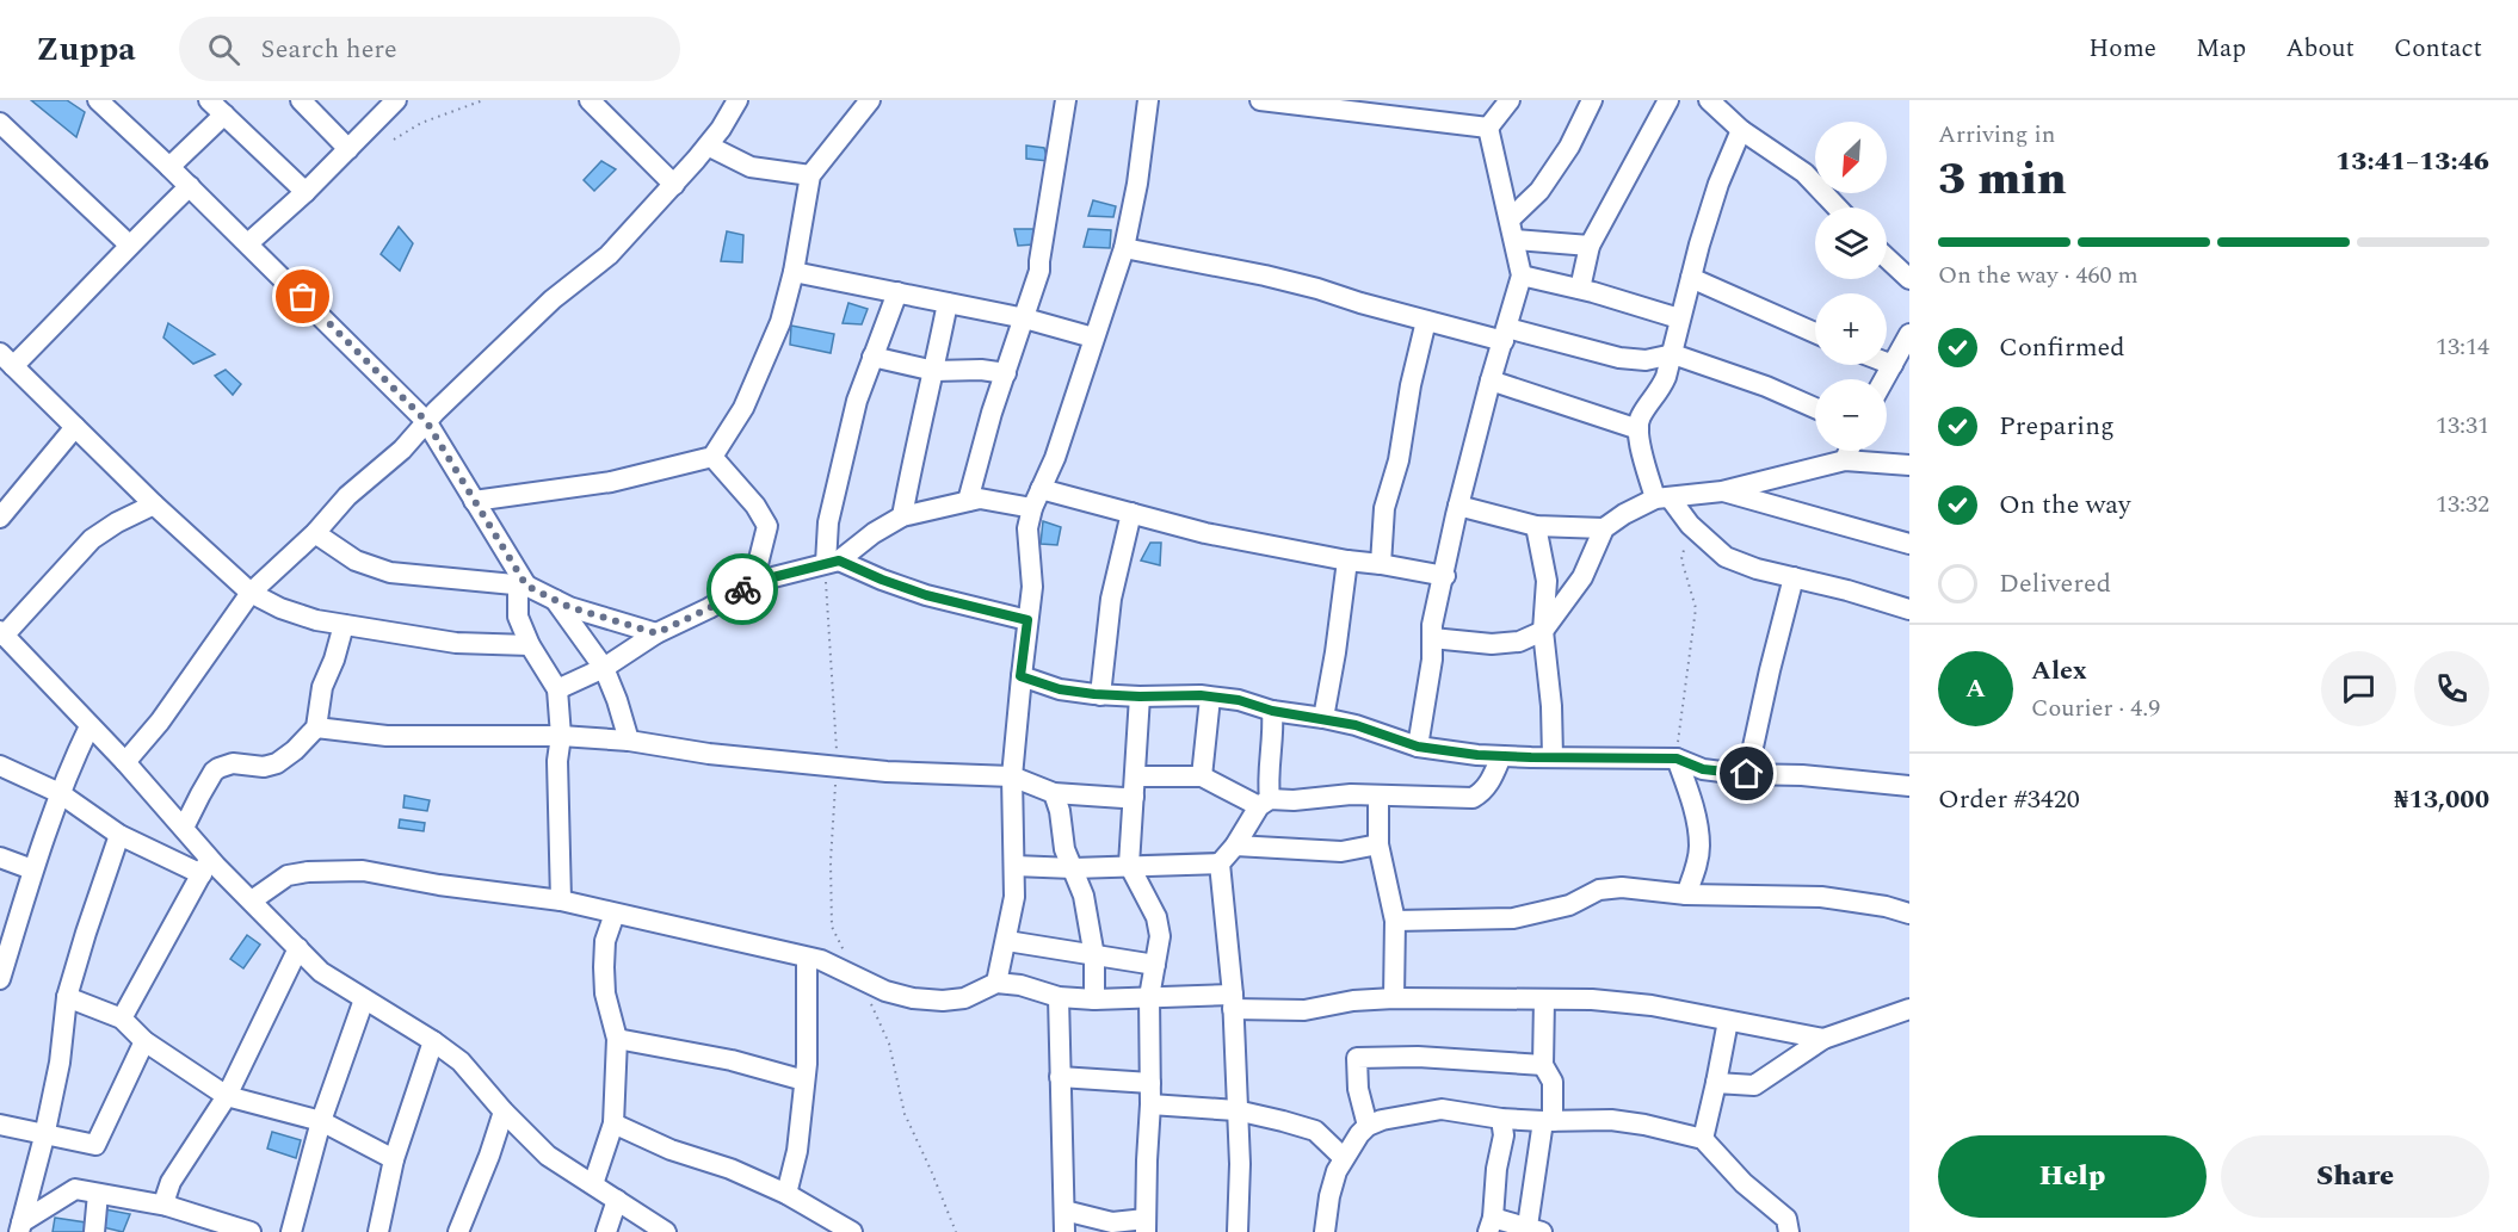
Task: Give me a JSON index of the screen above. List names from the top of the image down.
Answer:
{
  "north": "bottom left",
  "page": {
    "header": "Zuppa",
    "search": "Search here",
    "nav": [
      "Home",
      "Map",
      "About",
      "Contact"
    ],
    "heading": ["3 min", "Arriving in", "13:41–13:46"],
    "panel": [
      "Alex",
      "Courier · 4.9",
      "Order #3420",
      "₦13,000"
    ],
    "map_buttons": ["+", "−"],
    "bar": "On the way · 460 m",
    "list": [
      ["Confirmed", "13:14"],
      ["Preparing", "13:31"],
      ["On the way", "13:32"],
      "Delivered"
    ],
    "round": "A",
    "buttons": ["Help", "Share"]
  }
}
